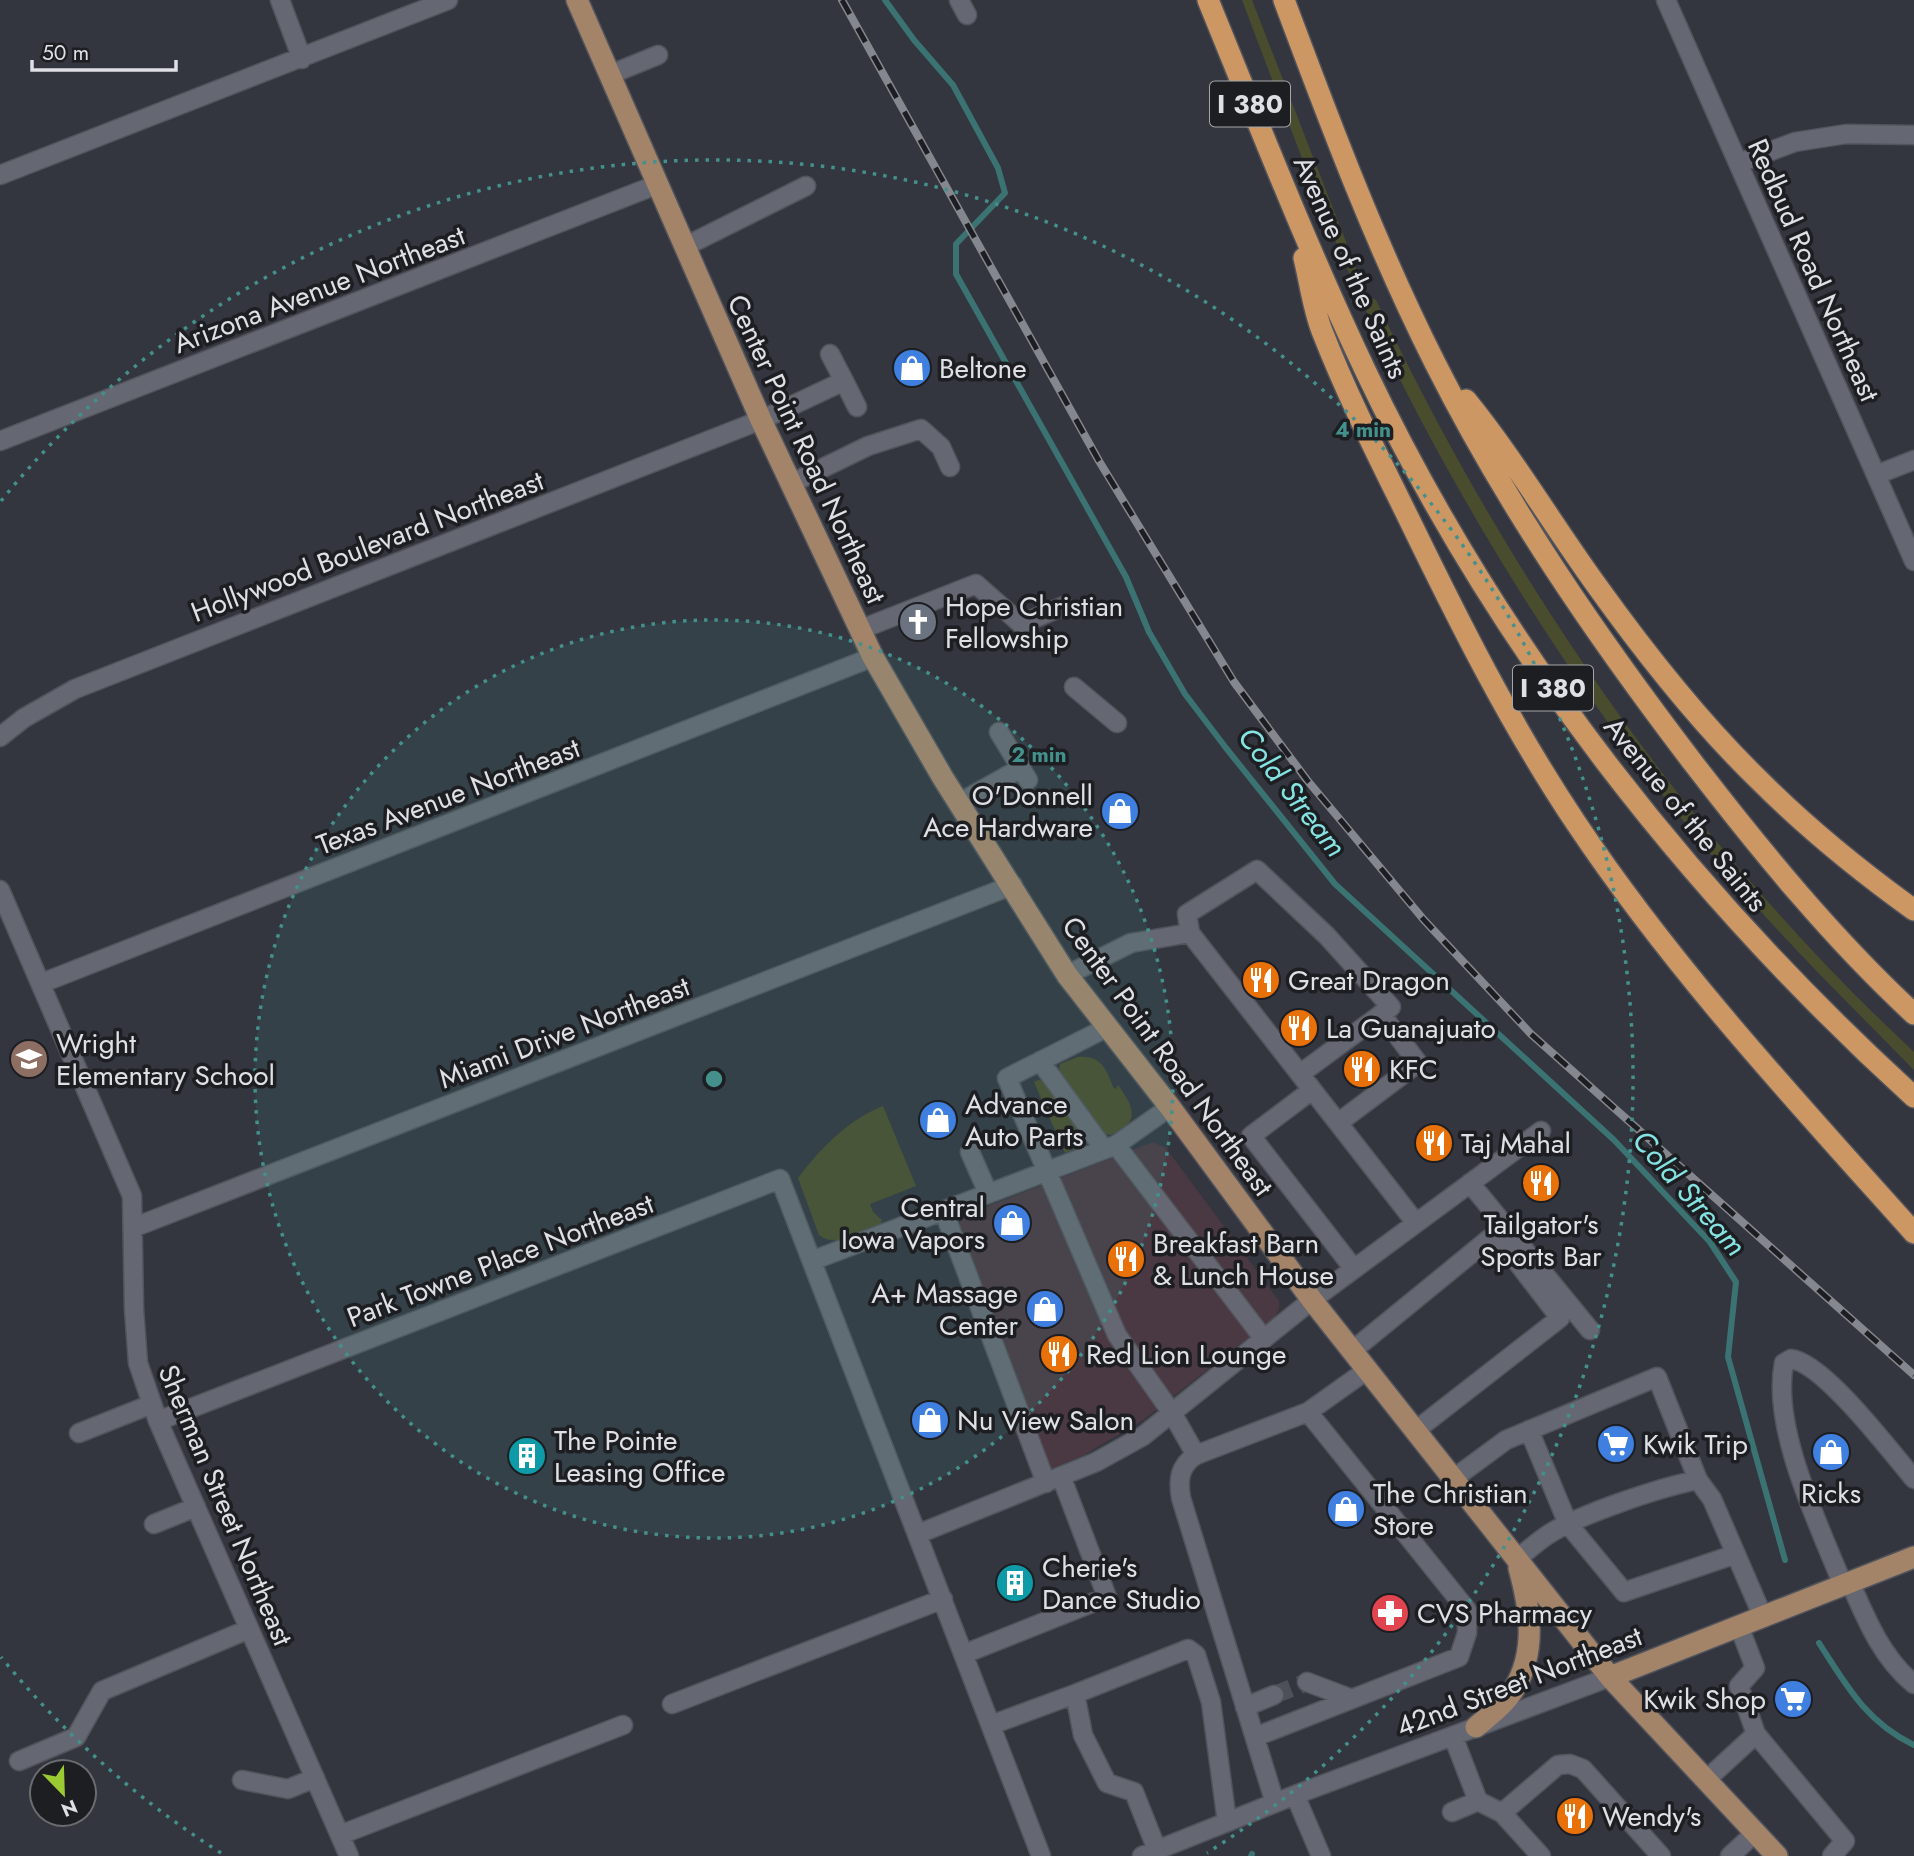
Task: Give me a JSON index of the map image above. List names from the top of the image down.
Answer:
{
  "streets": {
    "highway": ["I 380", "Avenue of the Saints"],
    "main road": ["Center Point Road Northeast", "42nd Street Northeast"],
    "street": [
      "Redbud Road Northeast",
      "Arizona Avenue Northeast",
      "Hollywood Boulevard Northeast",
      "Texas Avenue Northeast",
      "Miami Drive Northeast",
      "Park Towne Place Northeast",
      "Sherman Street Northeast"
    ]
  },
  "crossings": [
    ["Arizona Avenue Northeast", "Center Point Road Northeast"],
    ["Center Point Road Northeast", "Hollywood Boulevard Northeast"],
    ["Center Point Road Northeast", "Texas Avenue Northeast"],
    ["Center Point Road Northeast", "Miami Drive Northeast"],
    ["Center Point Road Northeast", "42nd Street Northeast"],
    ["Texas Avenue Northeast", "Sherman Street Northeast"],
    ["Miami Drive Northeast", "Sherman Street Northeast"],
    ["Park Towne Place Northeast", "Sherman Street Northeast"]
  ],
  "water": ["Cold Stream"],
  "places": {
    "shop": [
      "Beltone",
      "O'Donnell Ace Hardware",
      "Advance Auto Parts",
      "Central Iowa Vapors",
      "A+ Massage Center",
      "Nu View Salon",
      "Ricks",
      "The Christian Store"
    ],
    "church": ["Hope Christian Fellowship"],
    "restaurant": [
      "Great Dragon",
      "La Guanajuato",
      "KFC",
      "Taj Mahal",
      "Tailgator's Sports Bar",
      "Breakfast Barn & Lunch House",
      "Red Lion Lounge",
      "Wendy's"
    ],
    "school or university": ["Wright Elementary School"],
    "supermarket": ["Kwik Trip", "Kwik Shop"],
    "building": ["The Pointe Leasing Office", "Cherie's Dance Studio"],
    "pharmacy": ["CVS Pharmacy"]
  },
  "scale_bar": "50 m",
  "north": "bottom right",
  "rings": ["4 min", "2 min"]
}
